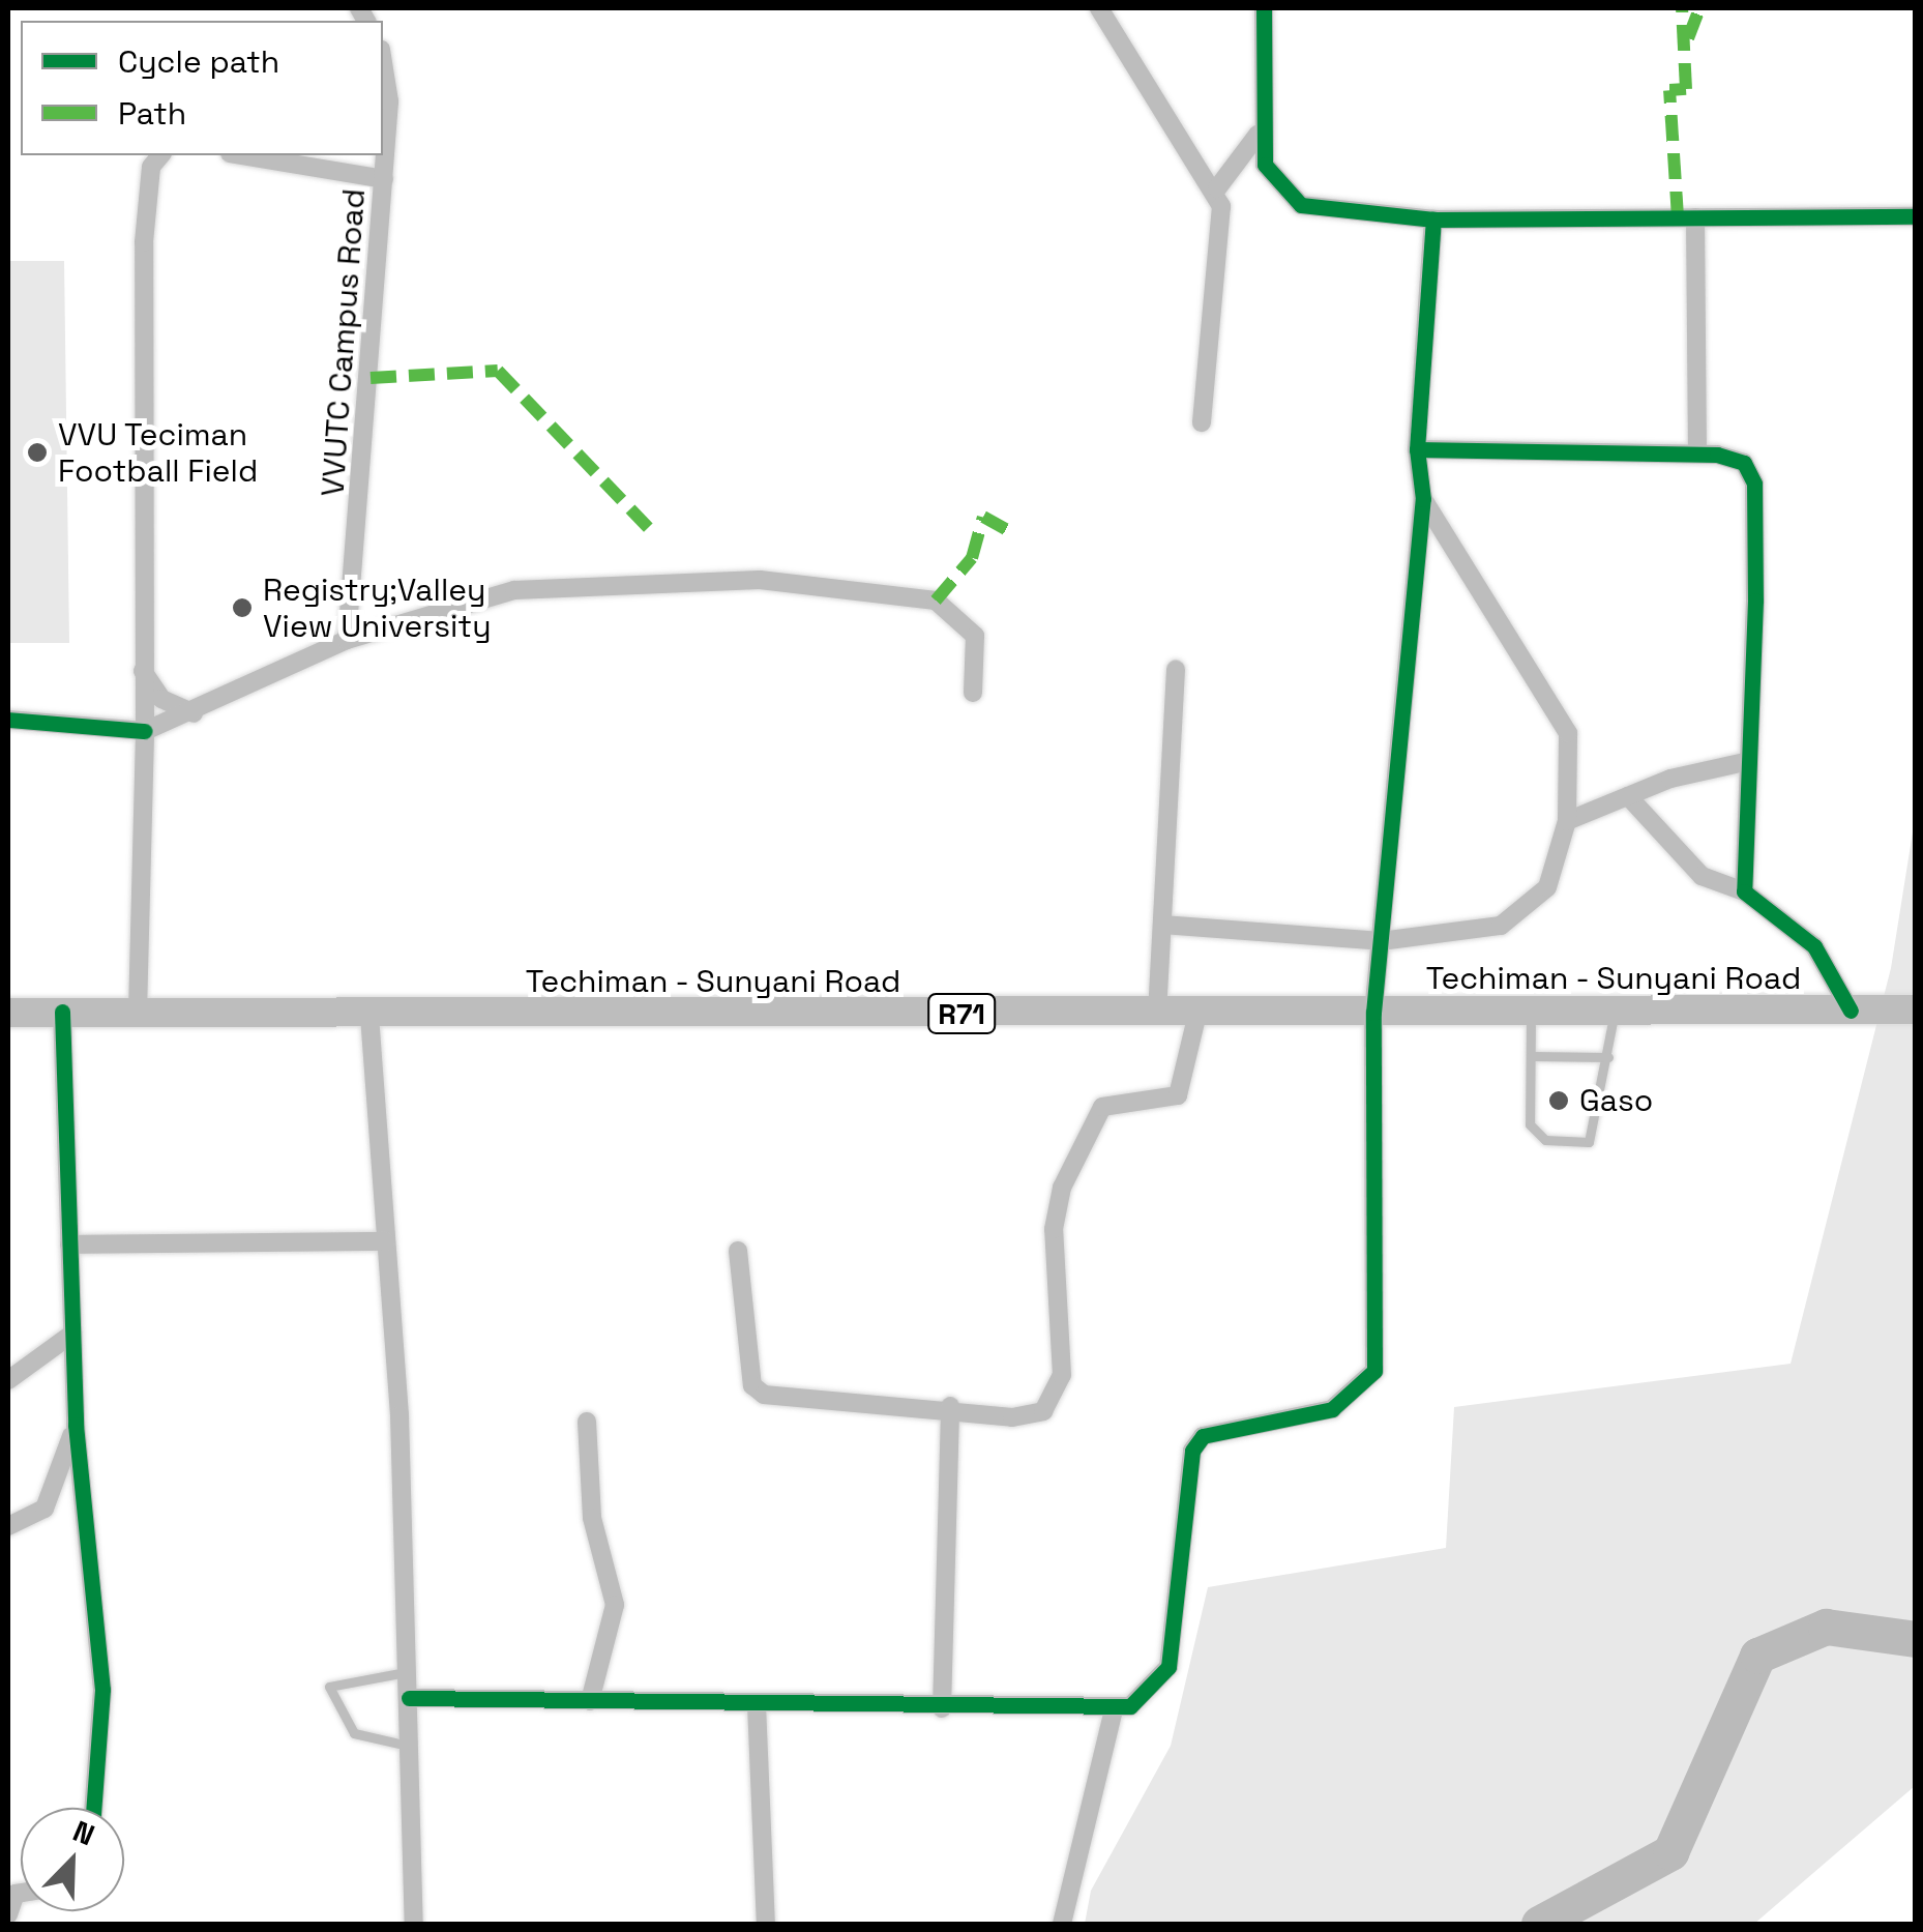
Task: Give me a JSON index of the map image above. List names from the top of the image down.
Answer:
{
  "streets": {
    "main road": ["Techiman - Sunyani Road", "R71"],
    "street": ["VVUTC Campus Road"]
  },
  "places": ["VVU Teciman Football Field", "Registry;Valley View University", "Gaso"],
  "legend": ["Cycle path", "Path"],
  "north": "top right"
}
